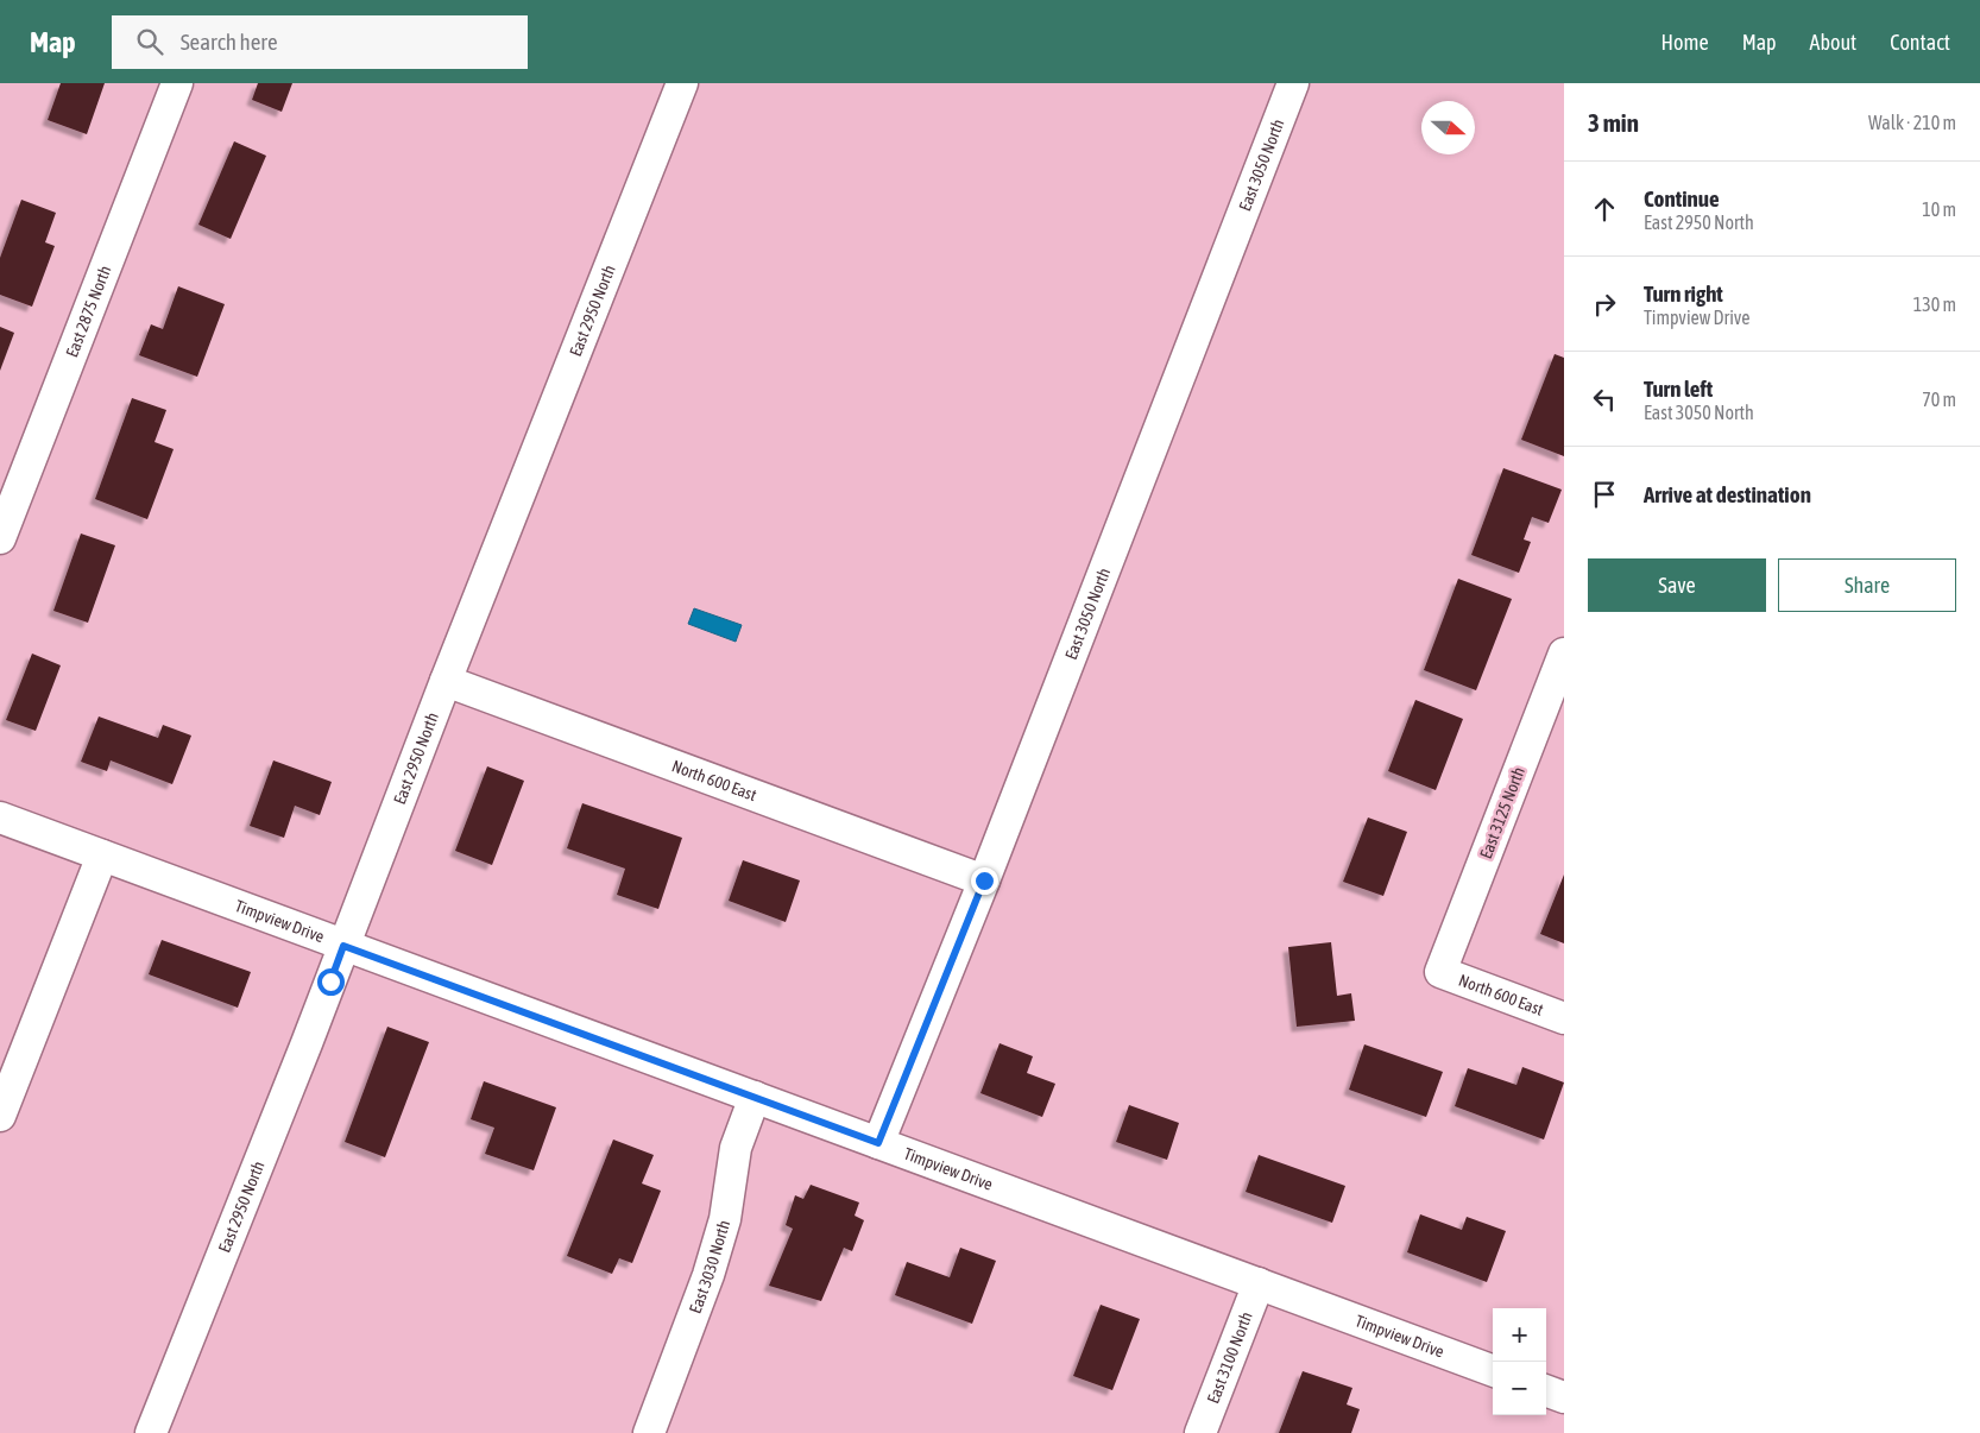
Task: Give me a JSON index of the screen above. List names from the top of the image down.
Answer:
{
  "streets": {
    "street": [
      "East 3050 North",
      "East 2950 North",
      "East 2875 North",
      "North 600 East",
      "East 3125 North",
      "Timpview Drive",
      "East 3030 North",
      "East 3100 North"
    ]
  },
  "crossings": [
    ["East 3050 North", "North 600 East"],
    ["East 3050 North", "Timpview Drive"],
    ["East 2950 North", "North 600 East"],
    ["East 2950 North", "Timpview Drive"],
    ["North 600 East", "East 3125 North"],
    ["Timpview Drive", "East 3030 North"],
    ["Timpview Drive", "East 3100 North"]
  ],
  "north": "right",
  "page": {
    "header": "Map",
    "search": "Search here",
    "nav": [
      "Home",
      "Map",
      "About",
      "Contact"
    ],
    "heading": ["3 min", "Walk · 210 m"],
    "list": [
      ["Continue", "East 2950 North", "10 m"],
      ["Turn right", "Timpview Drive", "130 m"],
      ["Turn left", "East 3050 North", "70 m"],
      "Arrive at destination"
    ],
    "buttons": ["Save", "Share"],
    "map_buttons": ["+", "−"]
  }
}
